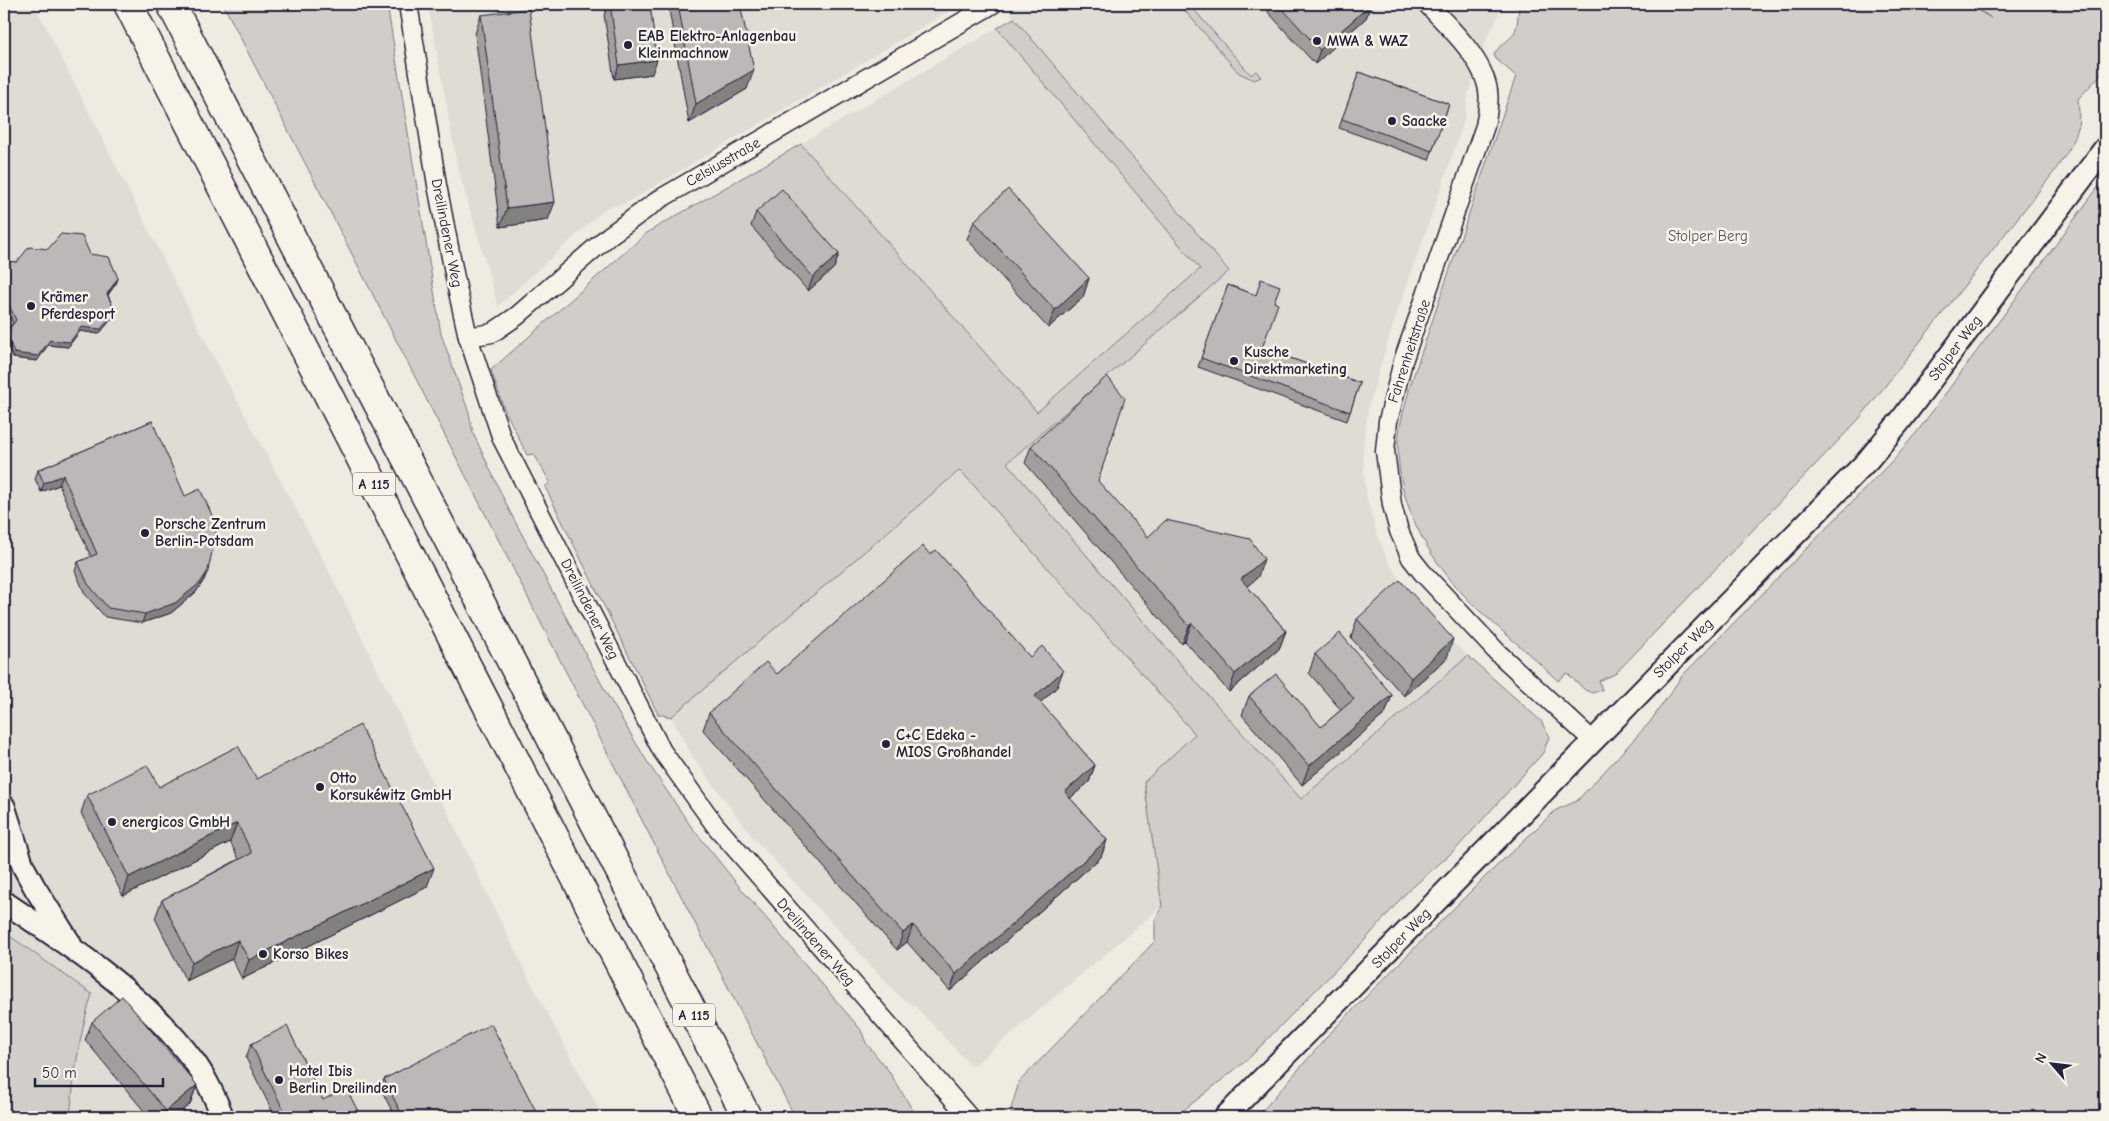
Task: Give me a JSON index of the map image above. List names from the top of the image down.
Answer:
{
  "streets": {
    "highway": ["A 115"],
    "street": [
      "Celsiusstraße",
      "Dreilindener Weg",
      "Stolper Weg",
      "Fahrenheitstraße"
    ]
  },
  "crossings": [
    ["Celsiusstraße", "Dreilindener Weg"],
    ["Stolper Weg", "Fahrenheitstraße"]
  ],
  "parks": ["Stolper Berg"],
  "places": [
    "MWA & WAZ",
    "EAB Elektro-Anlagenbau Kleinmachnow",
    "Saacke",
    "Krämer Pferdesport",
    "Kusche Direktmarketing",
    "Porsche Zentrum Berlin-Potsdam",
    "C+C Edeka - MIOS Großhandel",
    "Otto Korsukéwitz GmbH",
    "energicos GmbH",
    "Korso Bikes",
    "Hotel Ibis Berlin Dreilinden"
  ],
  "scale_bar": "50 m",
  "north": "top left"
}
